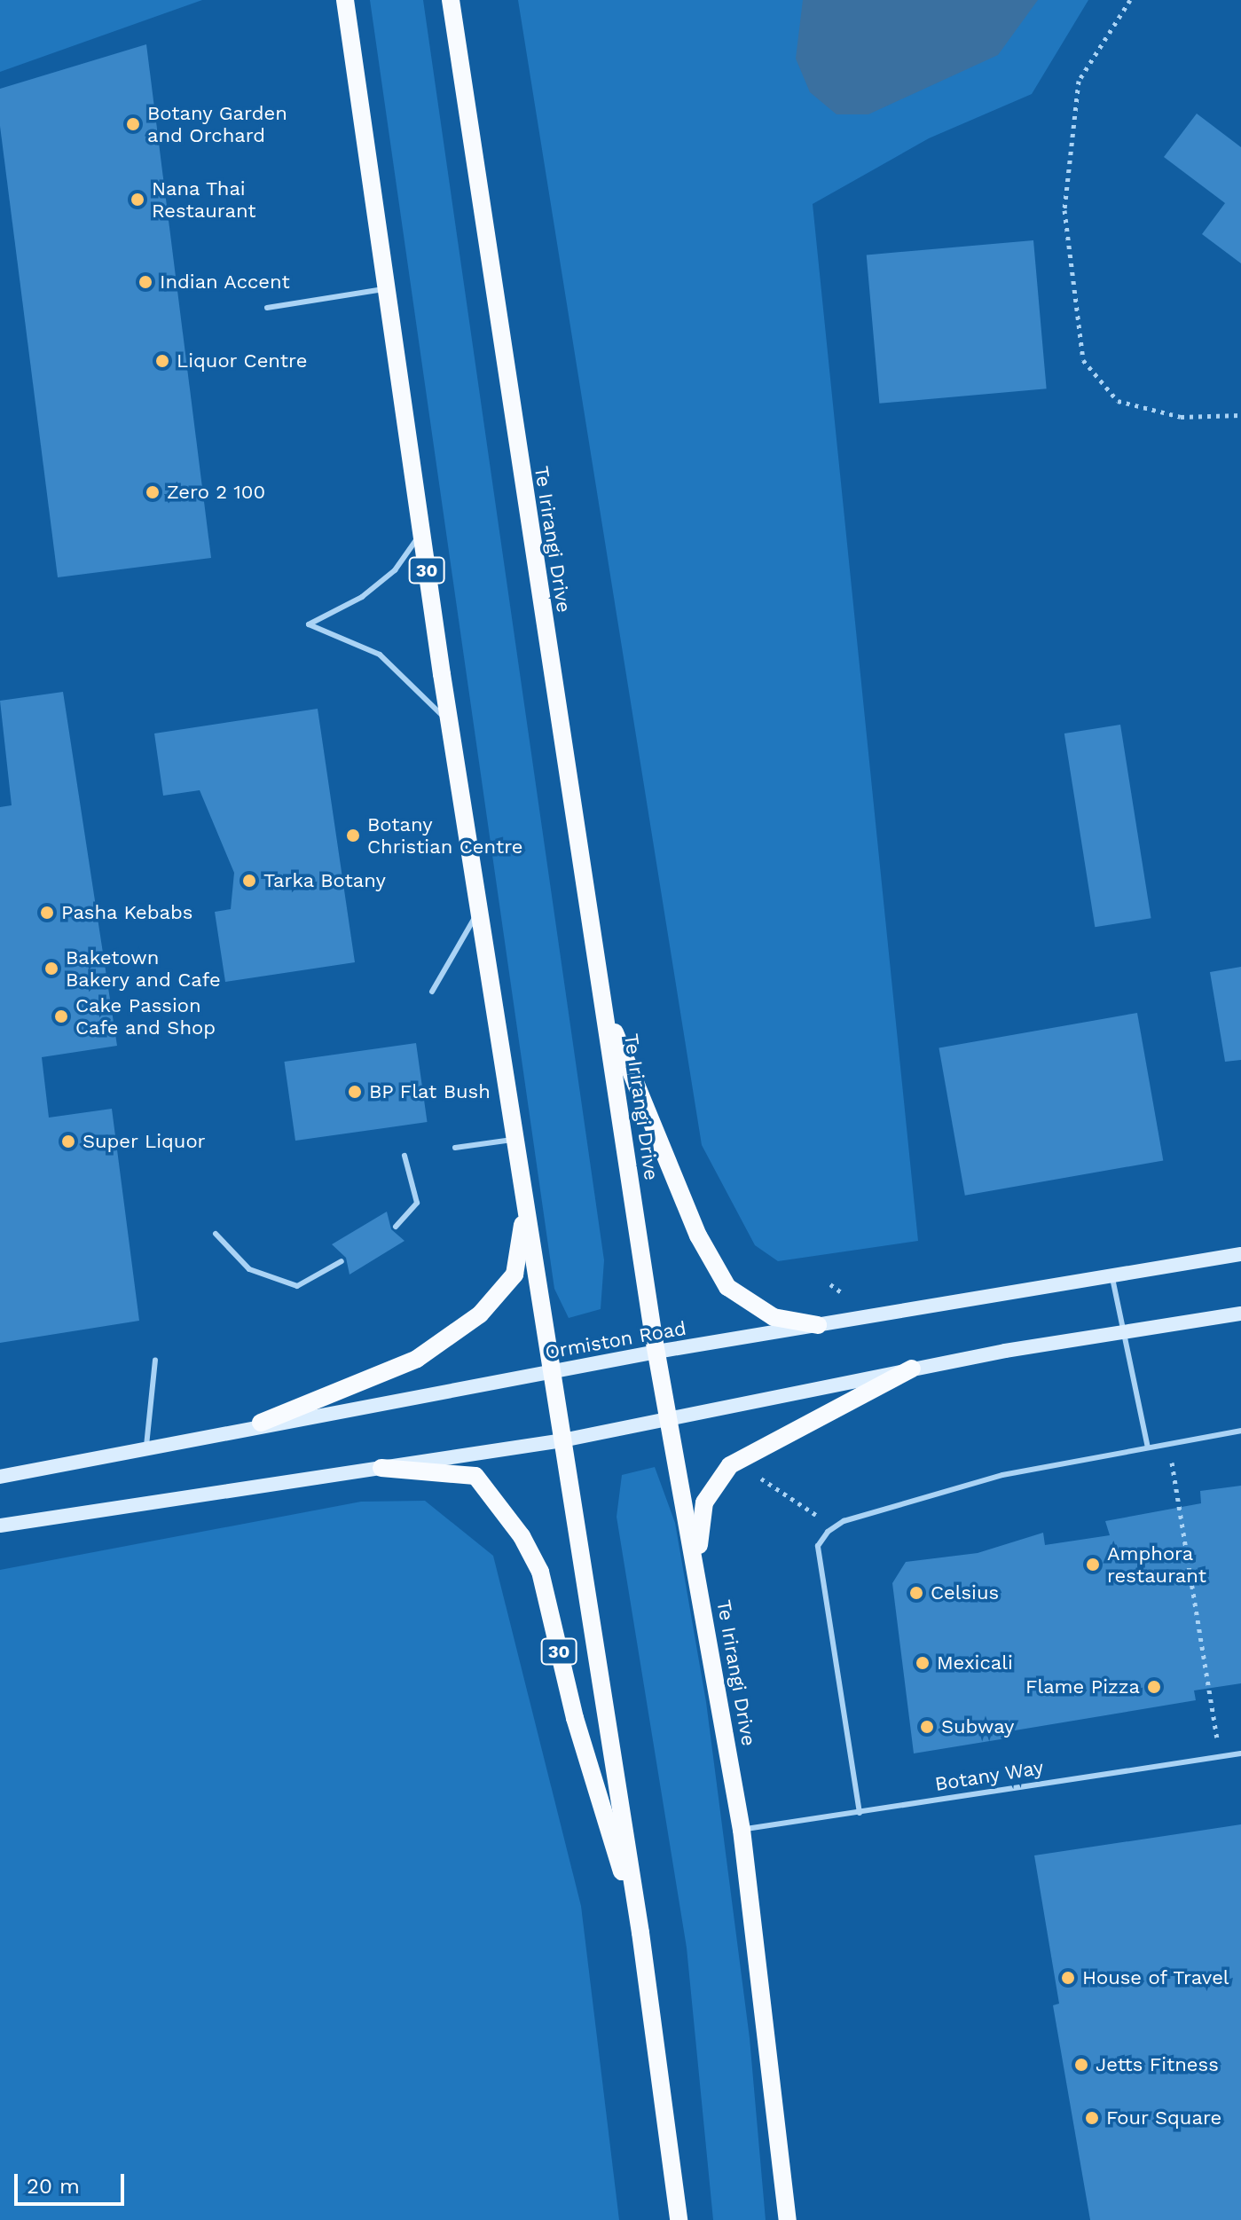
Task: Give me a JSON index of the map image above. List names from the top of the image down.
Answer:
{
  "streets": {
    "main road": ["Te Irirangi Drive", "30", "Ormiston Road"],
    "lane": ["Botany Way"]
  },
  "crossings": [
    ["Te Irirangi Drive", "Ormiston Road"],
    ["Te Irirangi Drive", "Botany Way"],
    ["30", "Ormiston Road"]
  ],
  "places": [
    "Botany Garden and Orchard",
    "Nana Thai Restaurant",
    "Indian Accent",
    "Liquor Centre",
    "Zero 2 100",
    "Botany Christian Centre",
    "Tarka Botany",
    "Pasha Kebabs",
    "Baketown Bakery and Cafe",
    "Cake Passion Cafe and Shop",
    "BP Flat Bush",
    "Super Liquor",
    "Amphora restaurant",
    "Celsius",
    "Mexicali",
    "Flame Pizza",
    "Subway",
    "House of Travel",
    "Jetts Fitness",
    "Four Square"
  ],
  "scale_bar": "20 m"
}
